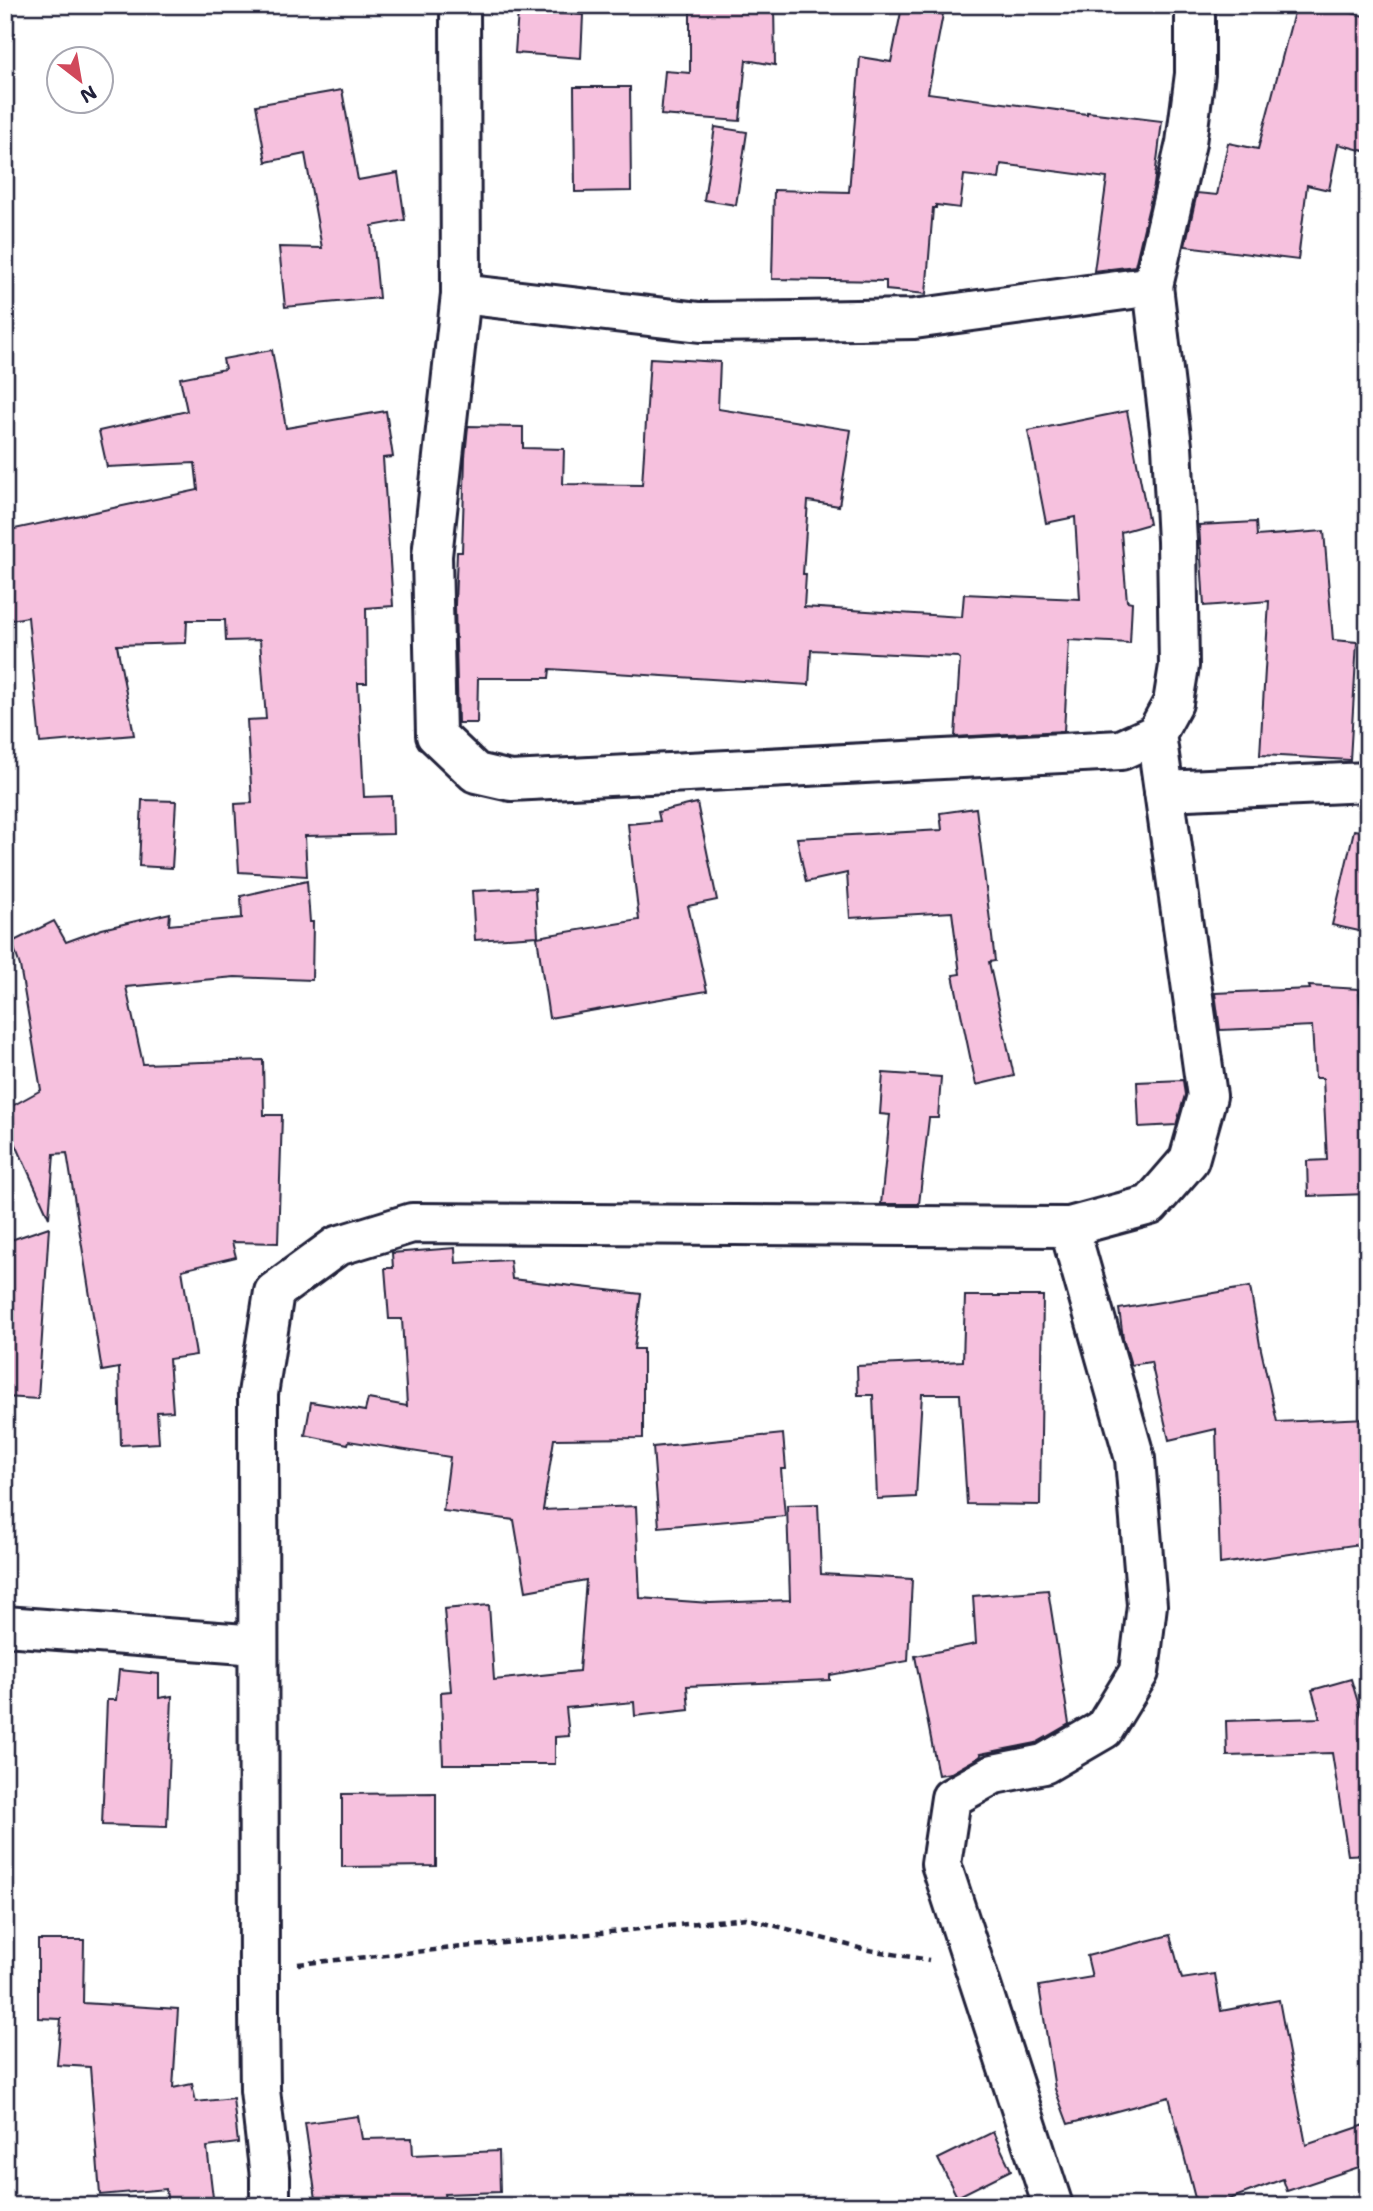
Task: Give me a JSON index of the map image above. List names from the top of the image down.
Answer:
{
  "north": "bottom right"
}
